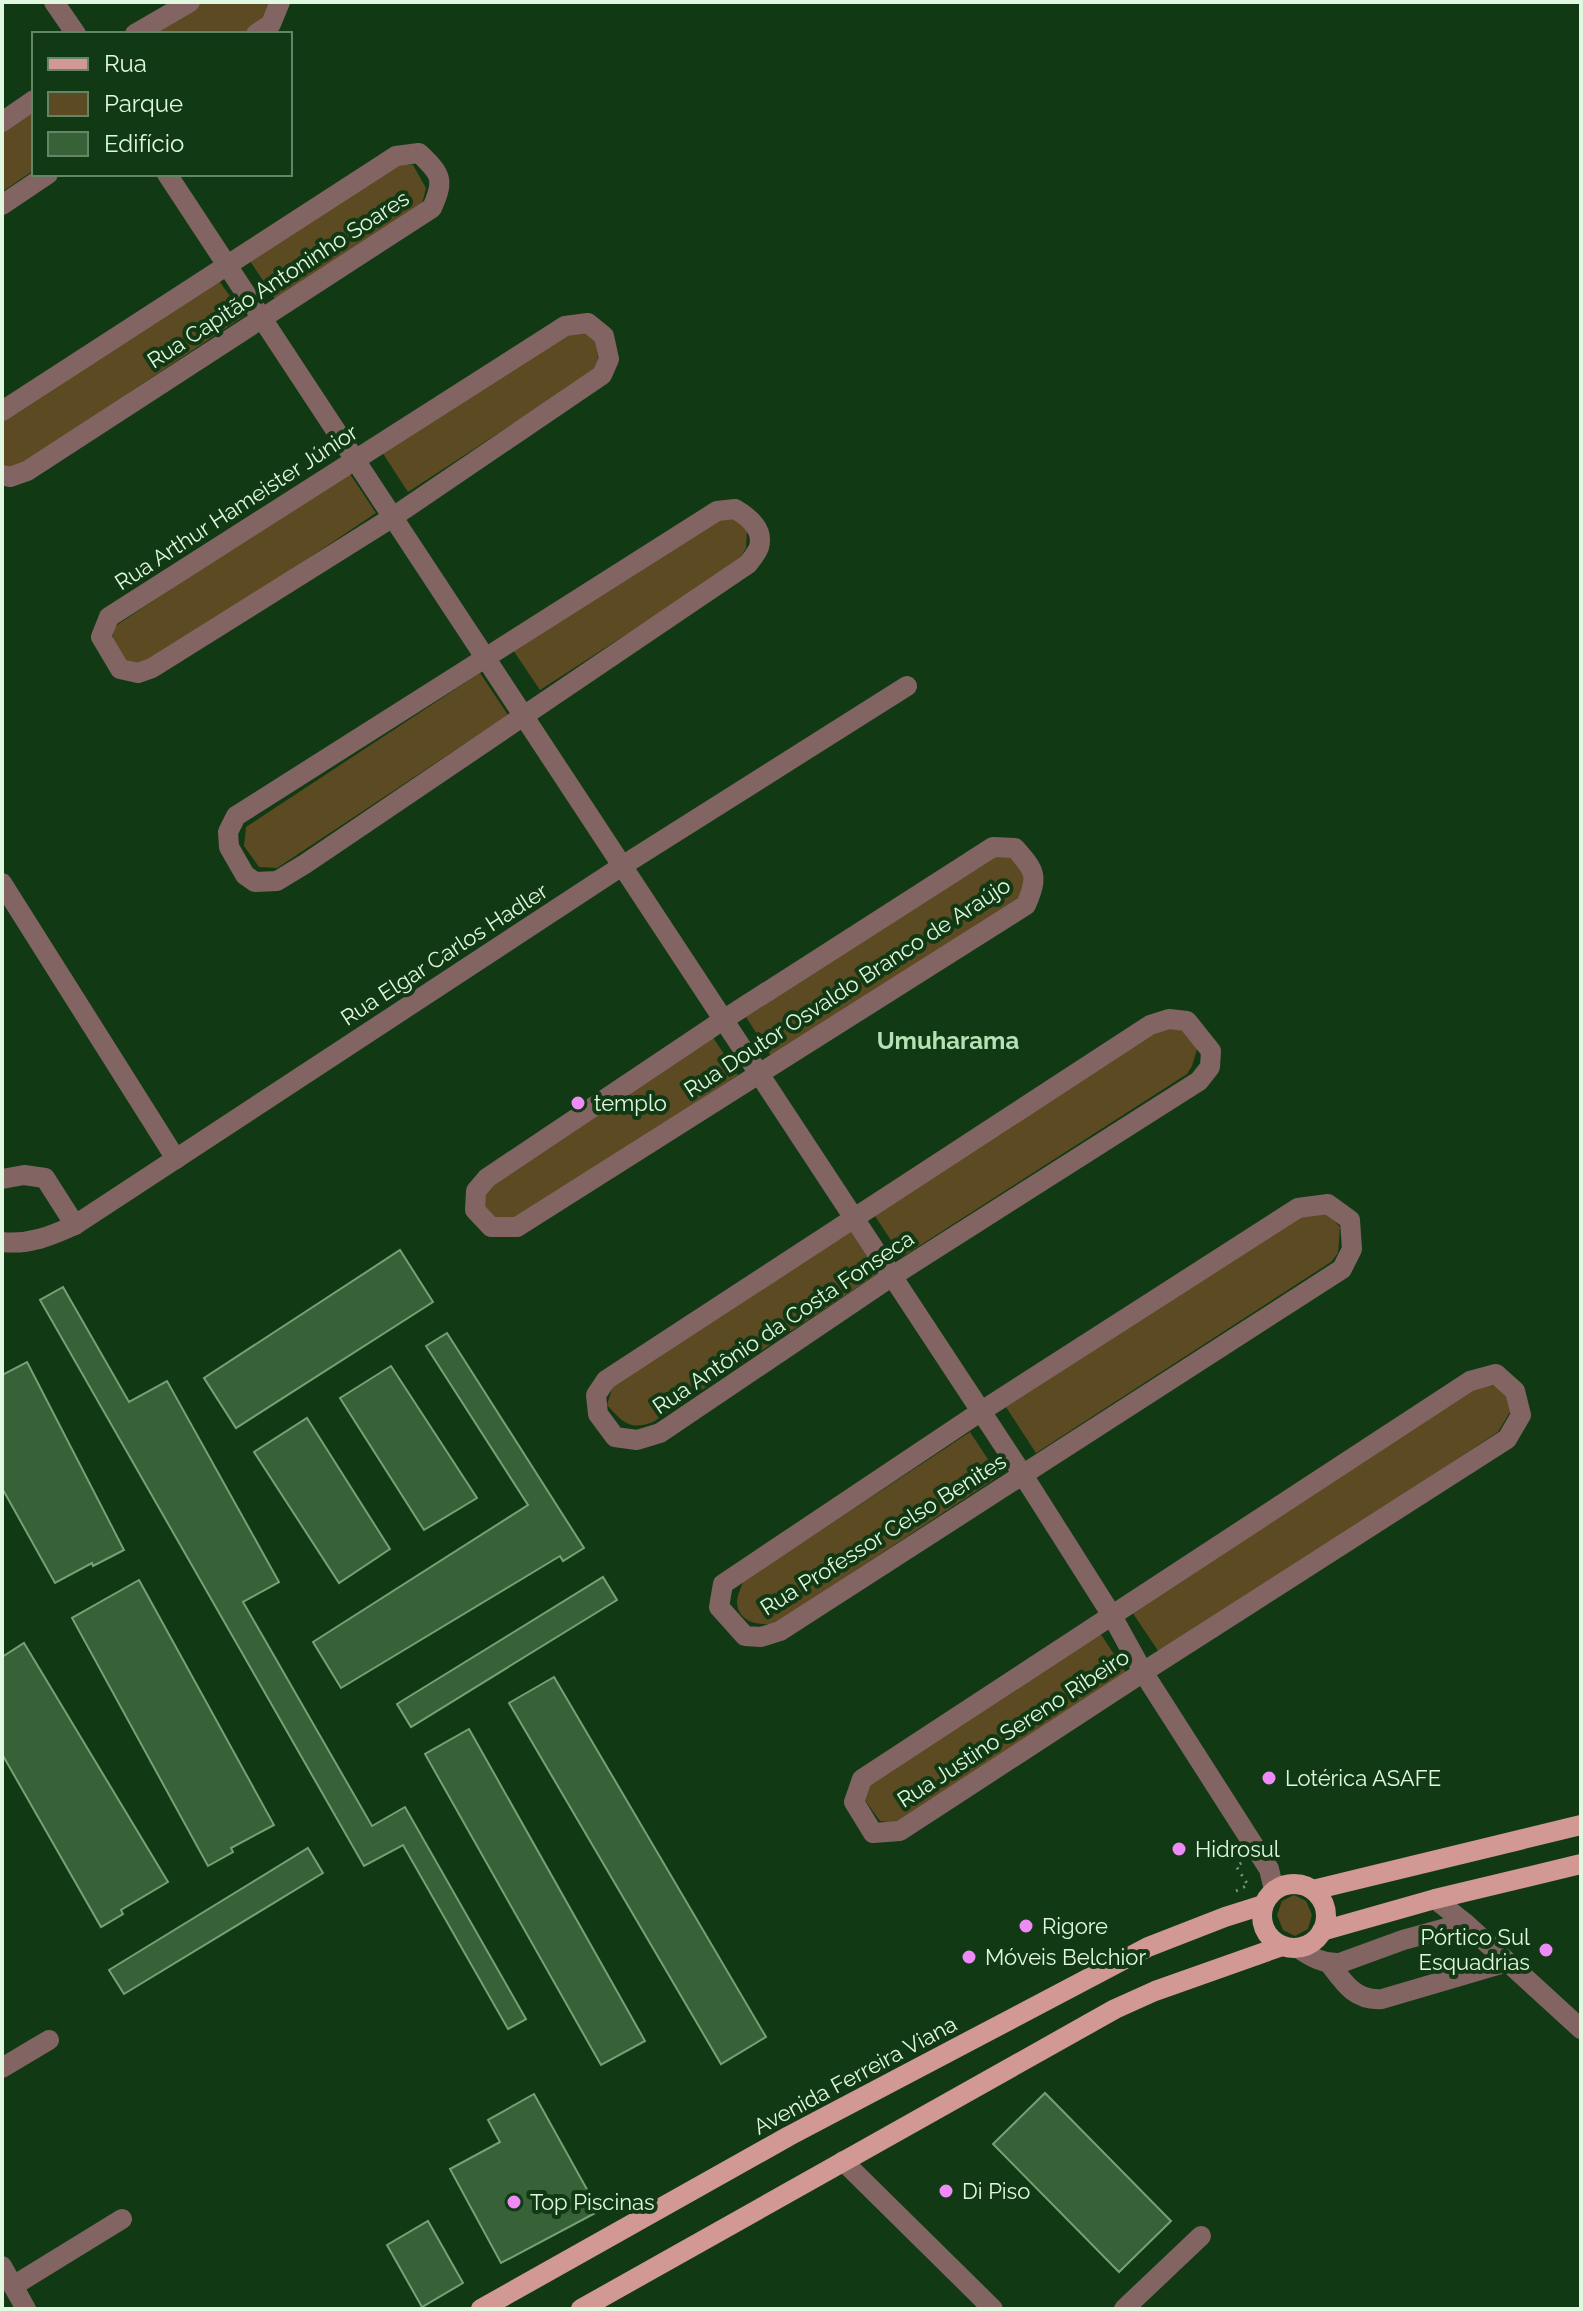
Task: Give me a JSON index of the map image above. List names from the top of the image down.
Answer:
{
  "streets": {
    "main road": ["Avenida Ferreira Viana"],
    "street": [
      "Rua Capitão Antoninho Soares",
      "Rua Arthur Hameister Júnior",
      "Rua Elgar Carlos Hadler",
      "Rua Doutor Osvaldo Branco de Araújo",
      "Rua Antônio da Costa Fonseca",
      "Rua Professor Celso Benites",
      "Rua Justino Sereno Ribeiro"
    ]
  },
  "districts": ["Umuharama"],
  "places": [
    "templo",
    "Lotérica ASAFE",
    "Hidrosul",
    "Rigore",
    "Pórtico Sul Esquadrias",
    "Móveis Belchior",
    "Di Piso",
    "Top Piscinas"
  ],
  "legend": ["Rua", "Parque", "Edifício"]
}
